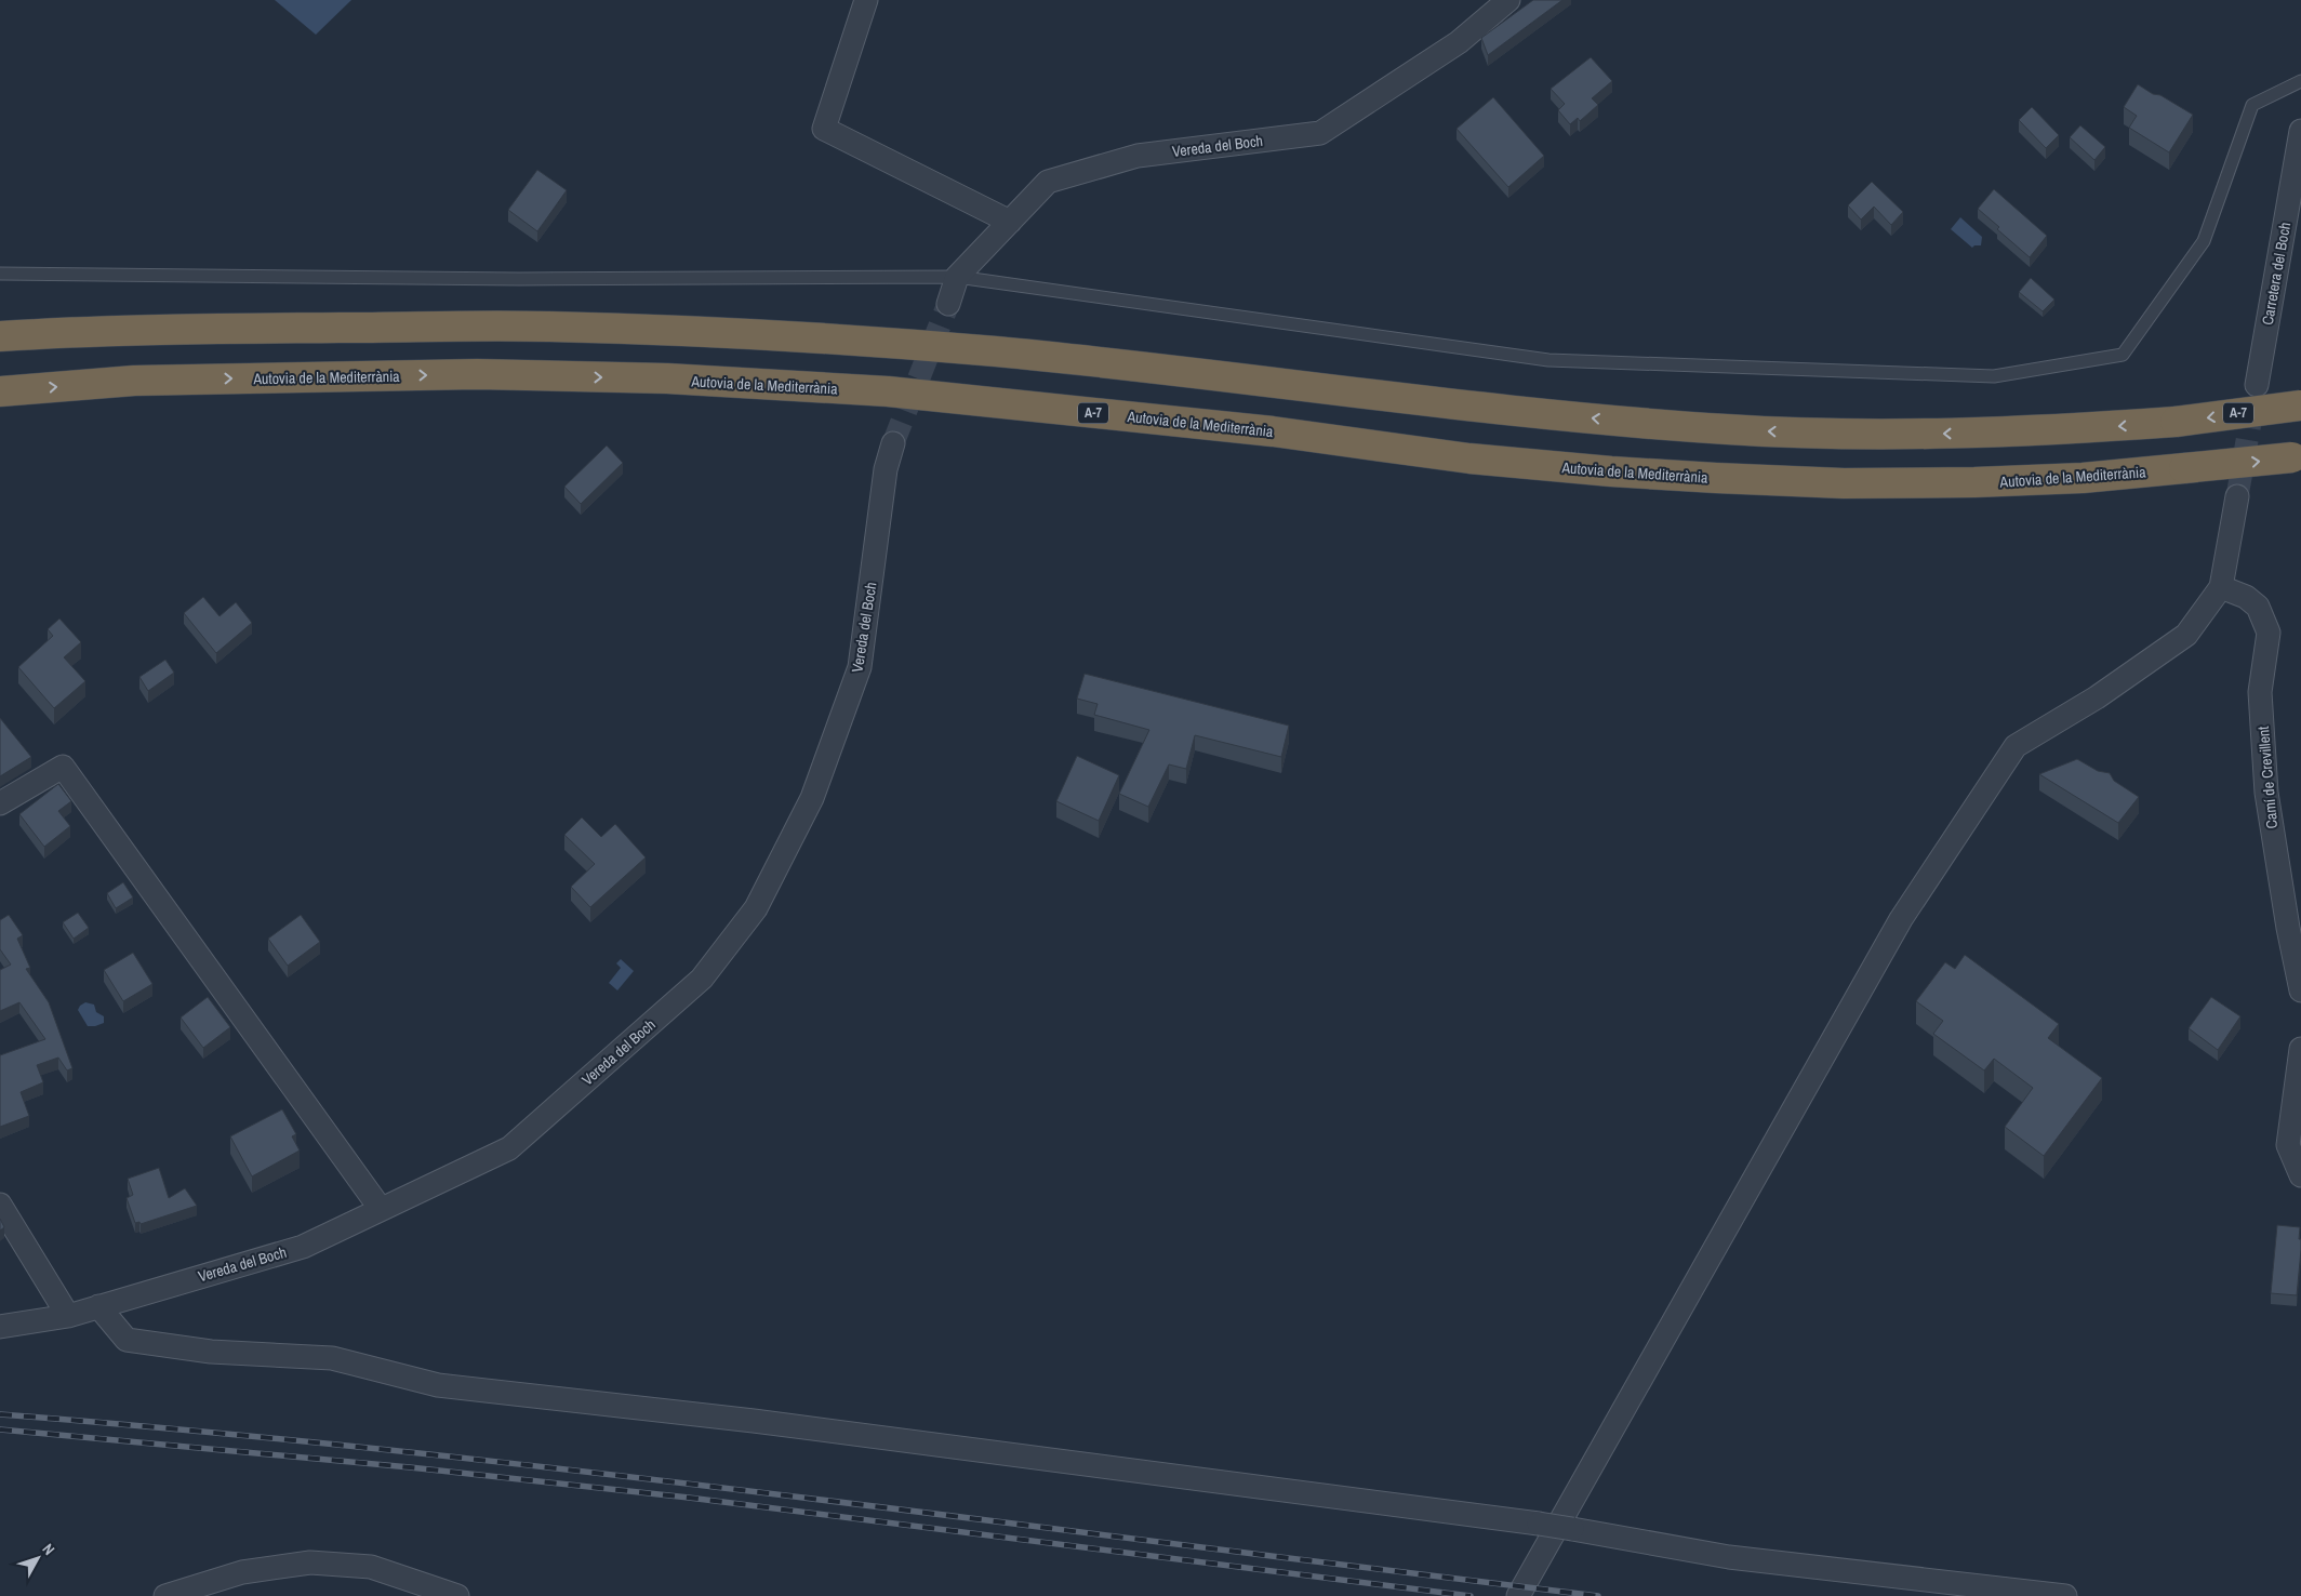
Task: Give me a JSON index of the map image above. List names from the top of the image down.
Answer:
{
  "streets": {
    "highway": ["Autovia de la Mediterrània", "A-7"],
    "street": ["Vereda del Boch", "Carretera del Boch", "Camí de Crevillent"]
  },
  "north": "top right"
}
